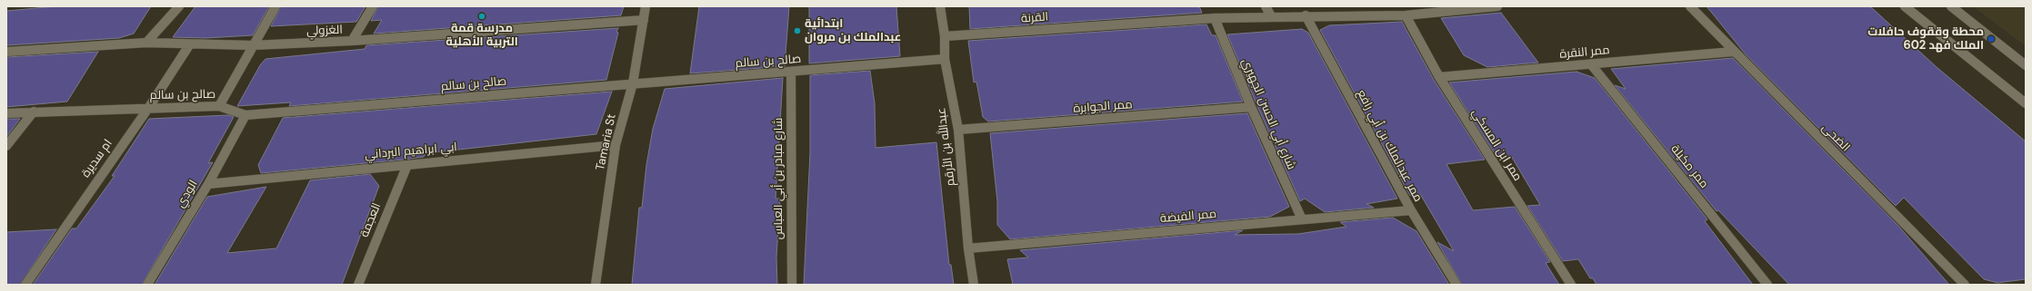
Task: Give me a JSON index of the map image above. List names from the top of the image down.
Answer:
{
  "streets": {
    "street": [
      "القرنة",
      "الغزولي",
      "ممر النقرة",
      "صالح بن سالم",
      "ممر الجوابرة",
      "شارع أبي الحسن الجهيري",
      "الضحى",
      "Tamaria St",
      "ممر ابن المسكي",
      "ممر عبدالملك بن أبي رافع",
      "عبدالله بن الأرقم",
      "ابي ابراهيم البرداني",
      "ام سديرة",
      "ممر مكيلة",
      "شارع مبادر بن أبي العباس",
      "الودي",
      "ممر الفيضة",
      "العجمة"
    ]
  },
  "crossings": [
    ["القرنة", "شارع أبي الحسن الجهيري"],
    ["القرنة", "ممر ابن المسكي"],
    ["القرنة", "ممر عبدالملك بن أبي رافع"],
    ["القرنة", "عبدالله بن الأرقم"],
    ["الغزولي", "Tamaria St"],
    ["الغزولي", "ام سديرة"],
    ["ممر النقرة", "الضحى"],
    ["ممر النقرة", "ممر ابن المسكي"],
    ["ممر النقرة", "ممر مكيلة"],
    ["صالح بن سالم", "Tamaria St"],
    ["صالح بن سالم", "عبدالله بن الأرقم"],
    ["صالح بن سالم", "ام سديرة"],
    ["صالح بن سالم", "شارع مبادر بن أبي العباس"],
    ["صالح بن سالم", "الودي"],
    ["ممر الجوابرة", "شارع أبي الحسن الجهيري"],
    ["ممر الجوابرة", "عبدالله بن الأرقم"],
    ["شارع أبي الحسن الجهيري", "ممر الفيضة"],
    ["Tamaria St", "ابي ابراهيم البرداني"],
    ["ممر عبدالملك بن أبي رافع", "ممر الفيضة"],
    ["عبدالله بن الأرقم", "ممر الفيضة"],
    ["ابي ابراهيم البرداني", "الودي"],
    ["ابي ابراهيم البرداني", "العجمة"]
  ],
  "places": ["مدرسة قمة التربية الأهلية", "ابتدائية عبدالملك بن مروان", "محطة وققوف حافلات الملك فهد 602"]
}
